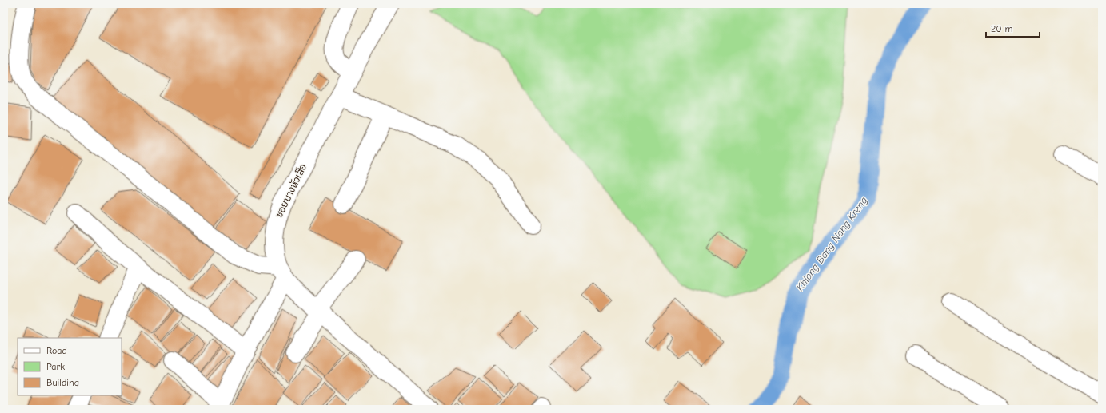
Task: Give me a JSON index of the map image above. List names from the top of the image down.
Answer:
{
  "streets": {
    "street": ["ซอยบางหัวเสือ"]
  },
  "water": ["Khlong Bang Nang Kreng"],
  "legend": ["Road", "Park", "Building"],
  "scale_bar": "20 m"
}
